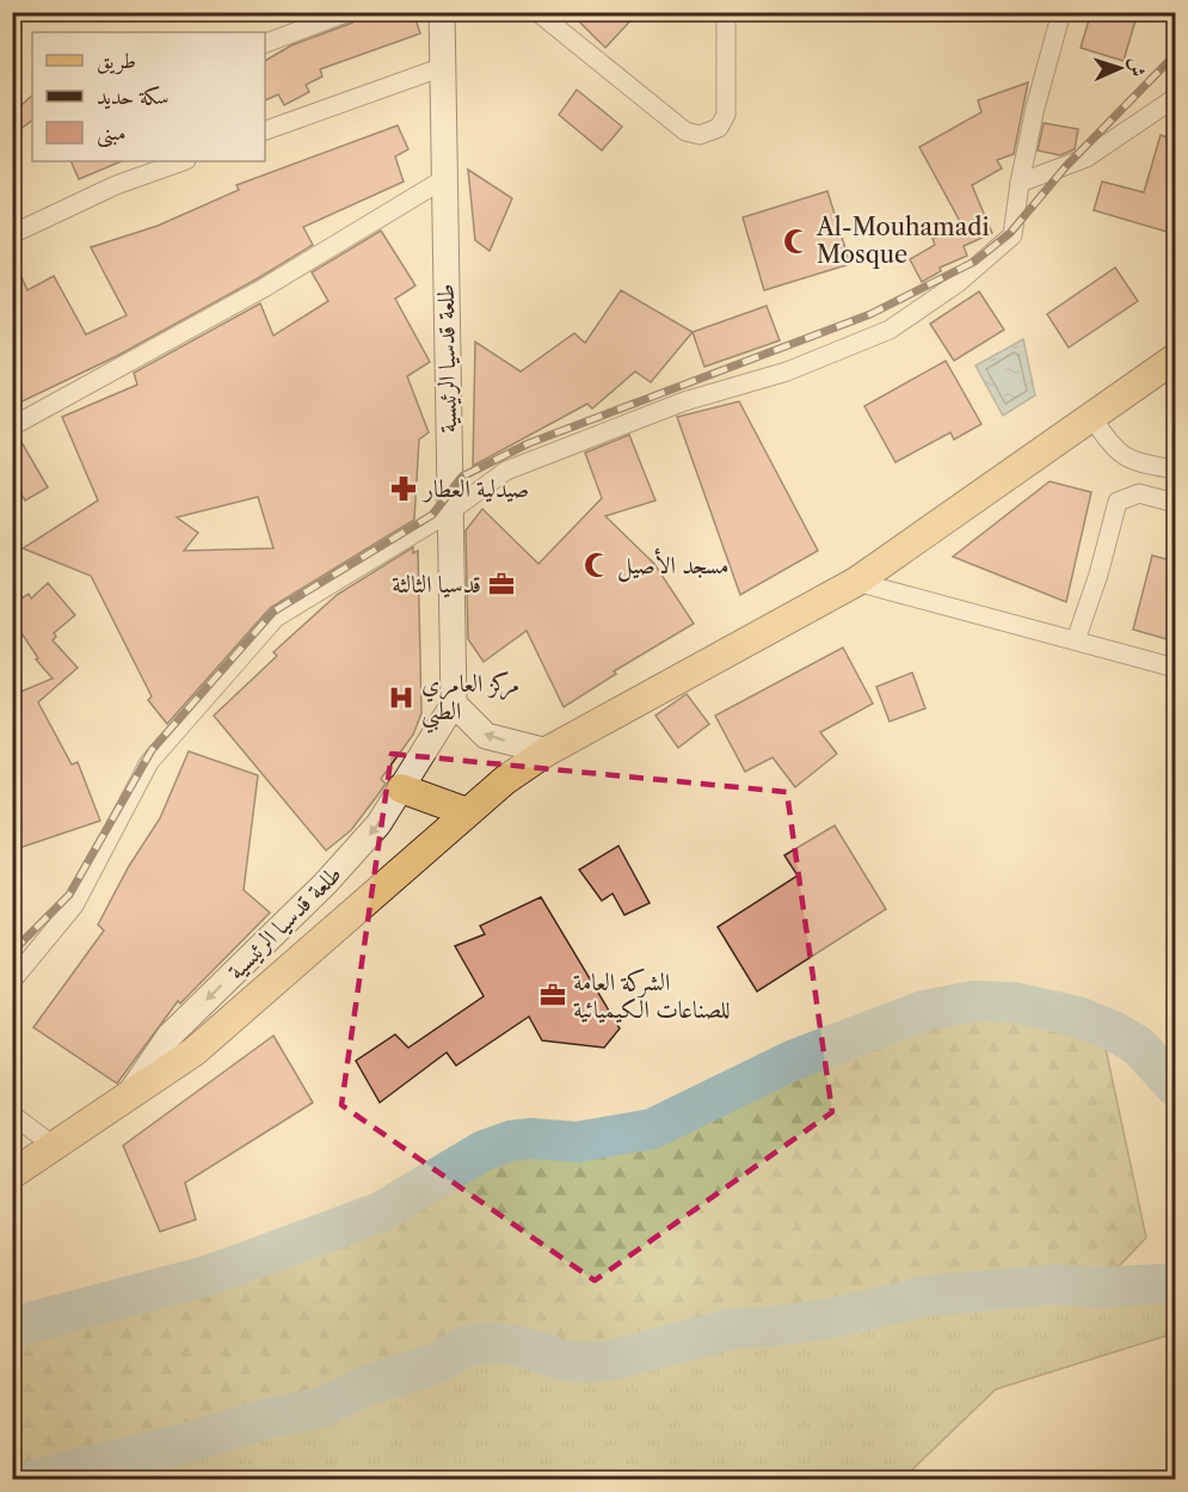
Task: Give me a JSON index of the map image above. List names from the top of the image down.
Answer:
{
  "streets": {
    "main road": ["طلعة قدسيا الرئيسية"]
  },
  "places": {
    "mosque": ["Al-Mouhamadi Mosque", "مسجد الأصيل"],
    "pharmacy": ["صيدلية العطار"],
    "office": ["قدسيا الثالثة", "الشركة العامة للصناعات الكيميائية"],
    "hospital": ["مركز العامري الطبي"]
  },
  "legend": ["طريق", "سكة حديد", "مبنى"],
  "north": "right"
}
